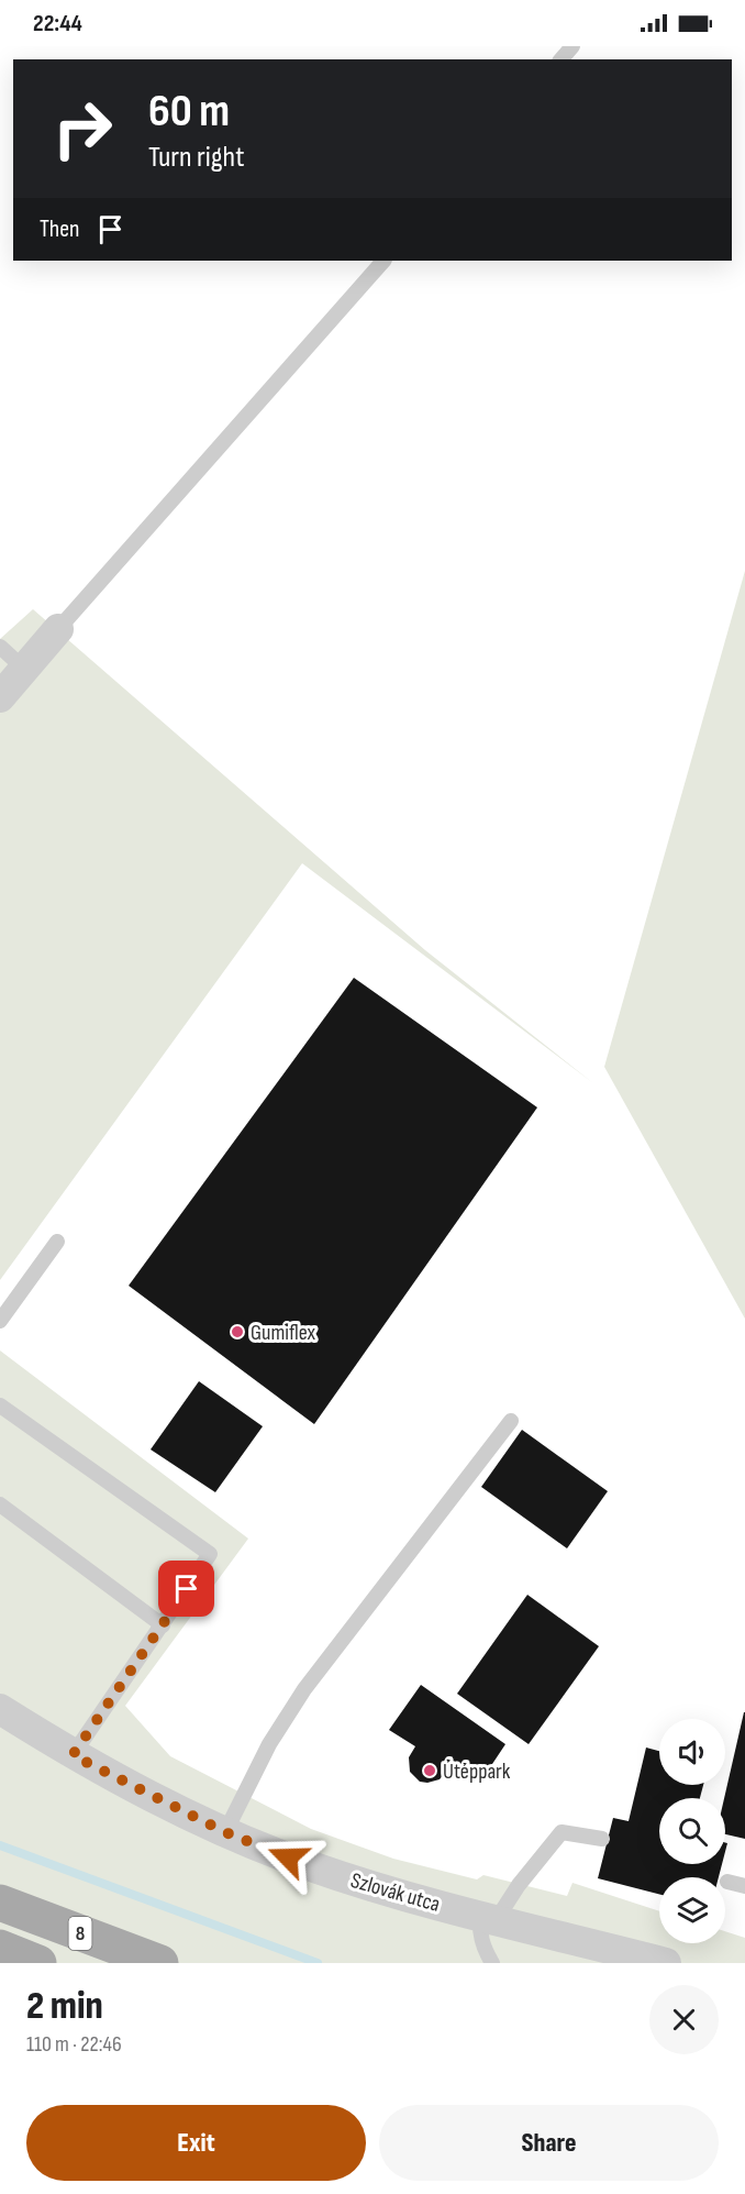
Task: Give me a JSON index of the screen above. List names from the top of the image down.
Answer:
{
  "streets": {
    "main road": ["8"],
    "street": ["Szlovák utca"]
  },
  "places": ["Gumiflex", "Útéppark"],
  "page": {
    "status": "22:44",
    "turn": ["60 m", "Turn right"],
    "then": "Then",
    "heading": ["2 min", "110 m · 22:46"],
    "buttons": ["Exit", "Share"]
  }
}
